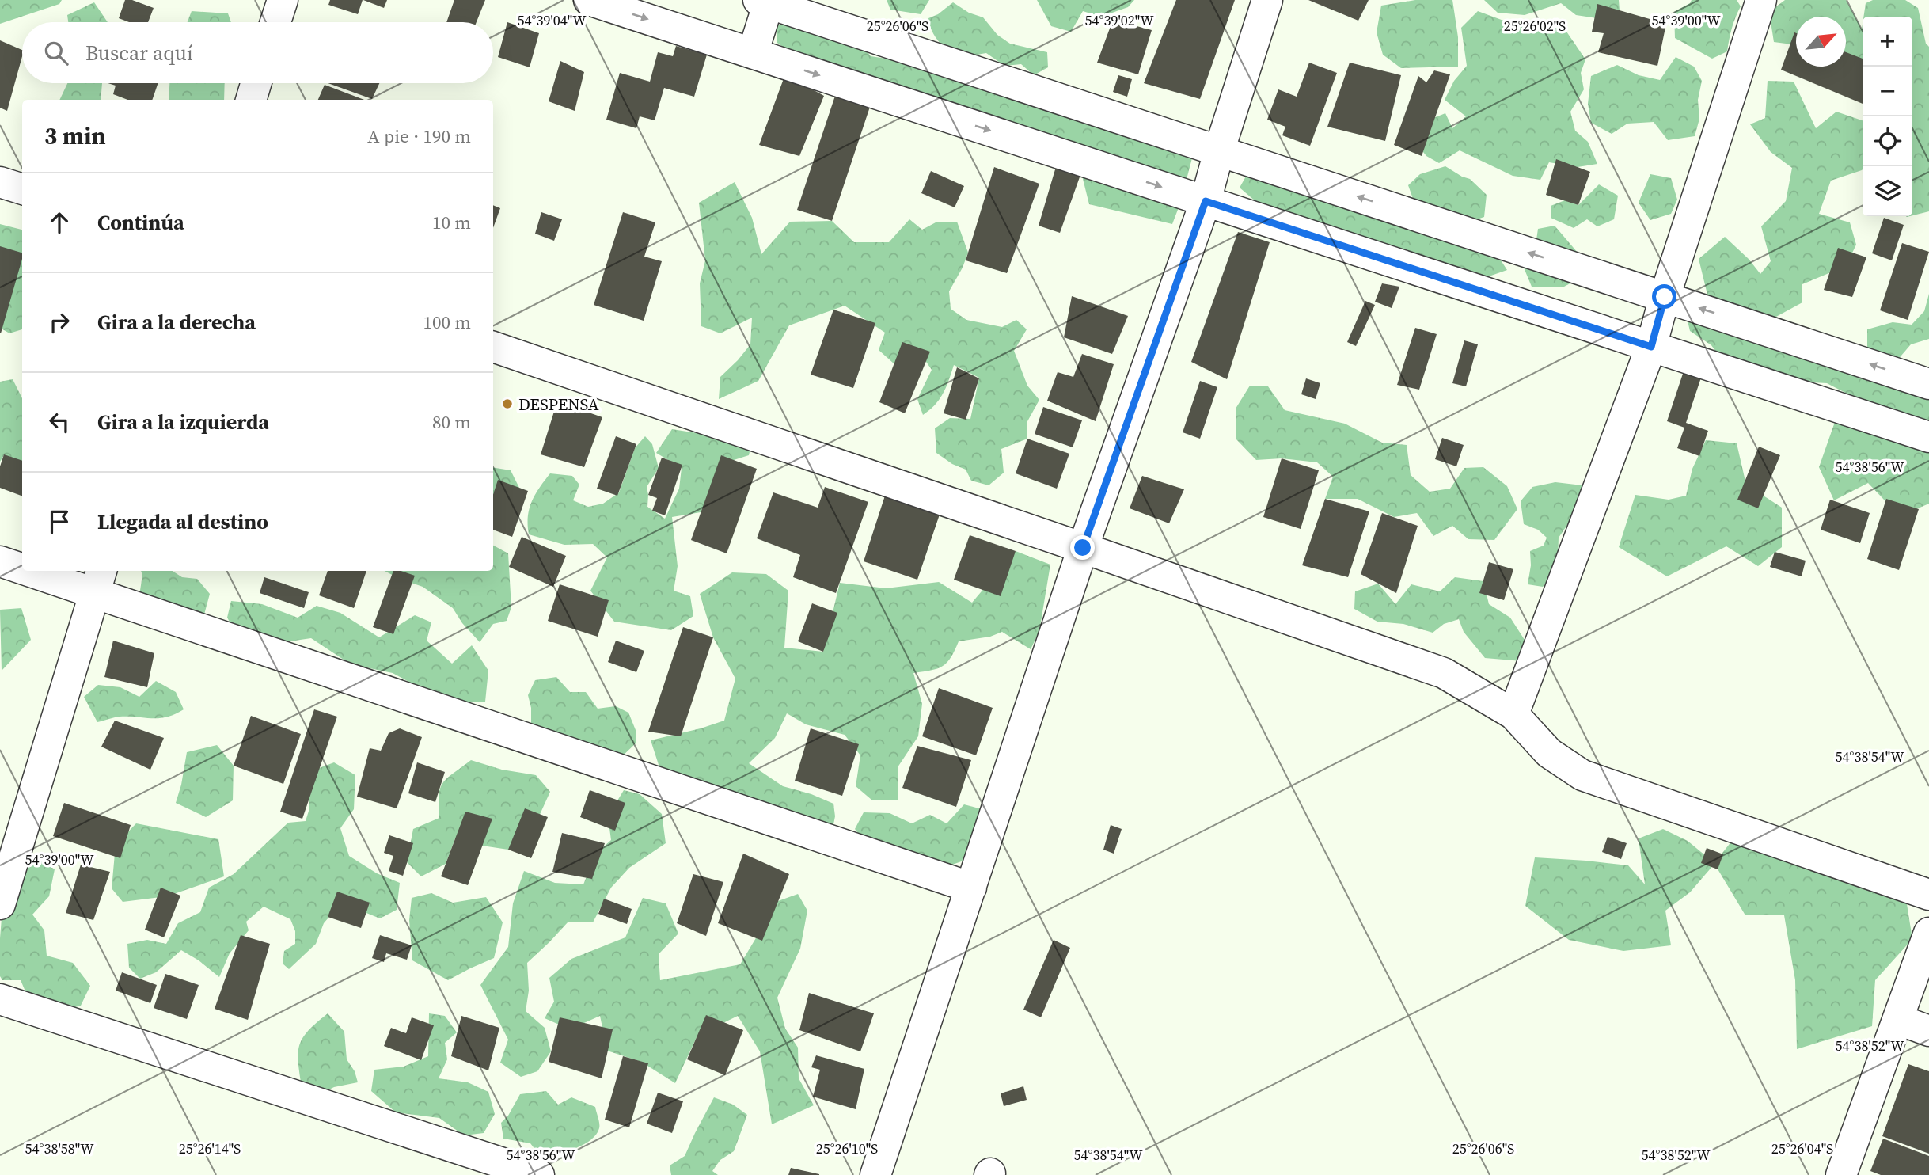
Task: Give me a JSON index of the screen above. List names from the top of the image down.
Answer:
{
  "places": ["DESPENSA"],
  "north": "top right",
  "page": {
    "map_buttons": ["+", "−"],
    "search": "Buscar aquí",
    "heading": ["3 min", "A pie · 190 m"],
    "list": [
      ["Continúa", "10 m"],
      ["Gira a la derecha", "100 m"],
      ["Gira a la izquierda", "80 m"],
      "Llegada al destino"
    ]
  },
  "coordinates": [
    "54°39'04\"W",
    "54°39'02\"W",
    "54°39'00\"W",
    "25°26'06\"S",
    "25°26'02\"S",
    "54°38'56\"W",
    "54°38'54\"W",
    "54°38'52\"W",
    "54°38'58\"W",
    "25°26'14\"S",
    "25°26'10\"S",
    "25°26'04\"S"
  ]
}
